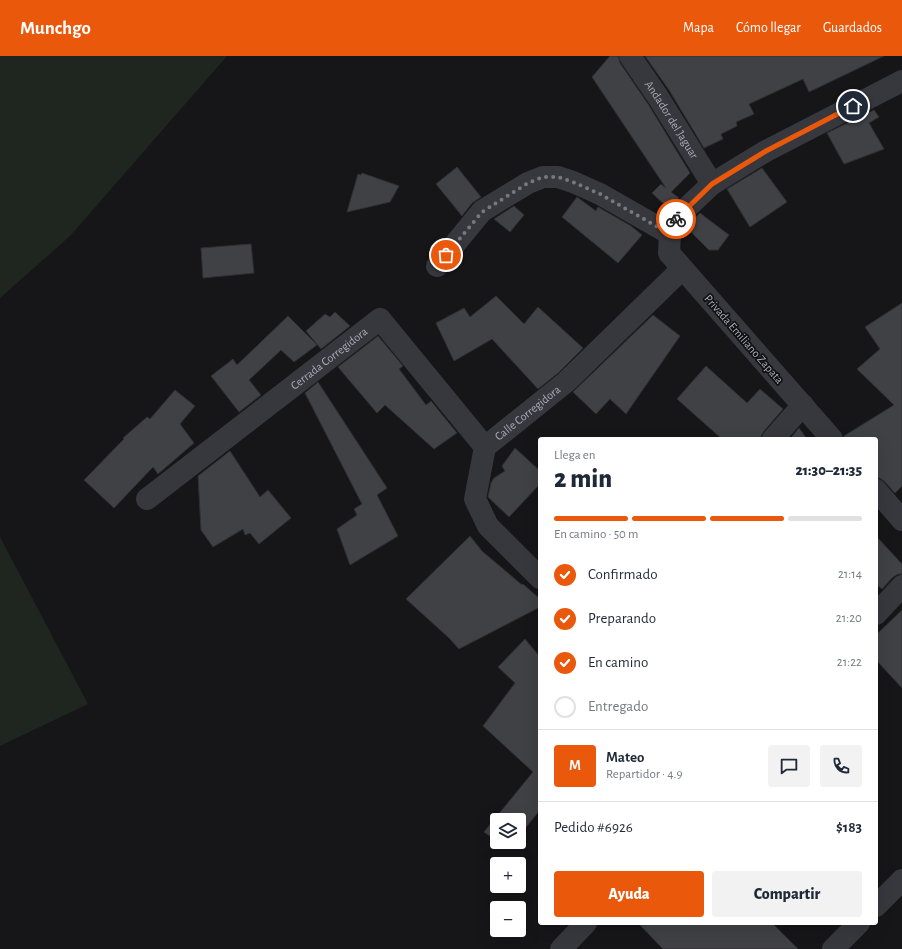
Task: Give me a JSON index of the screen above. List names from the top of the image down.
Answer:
{
  "streets": {
    "street": [
      "Andador del Jaguar",
      "Privada Emiliano Zapata",
      "Cerrada Corregidora",
      "Calle Corregidora"
    ]
  },
  "crossings": [
    ["Privada Emiliano Zapata", "Calle Corregidora"],
    ["Cerrada Corregidora", "Calle Corregidora"]
  ],
  "page": {
    "header": "Munchgo",
    "nav": ["Mapa", "Cómo llegar", "Guardados"],
    "heading": ["2 min", "Llega en", "21:30–21:35"],
    "panel": [
      "Mateo",
      "Repartidor · 4.9",
      "Pedido #6926",
      "$183"
    ],
    "bar": "En camino · 50 m",
    "list": [
      ["Confirmado", "21:14"],
      ["Preparando", "21:20"],
      ["En camino", "21:22"],
      "Entregado"
    ],
    "round": "M",
    "map_buttons": ["+", "−"],
    "buttons": ["Ayuda", "Compartir"]
  }
}
